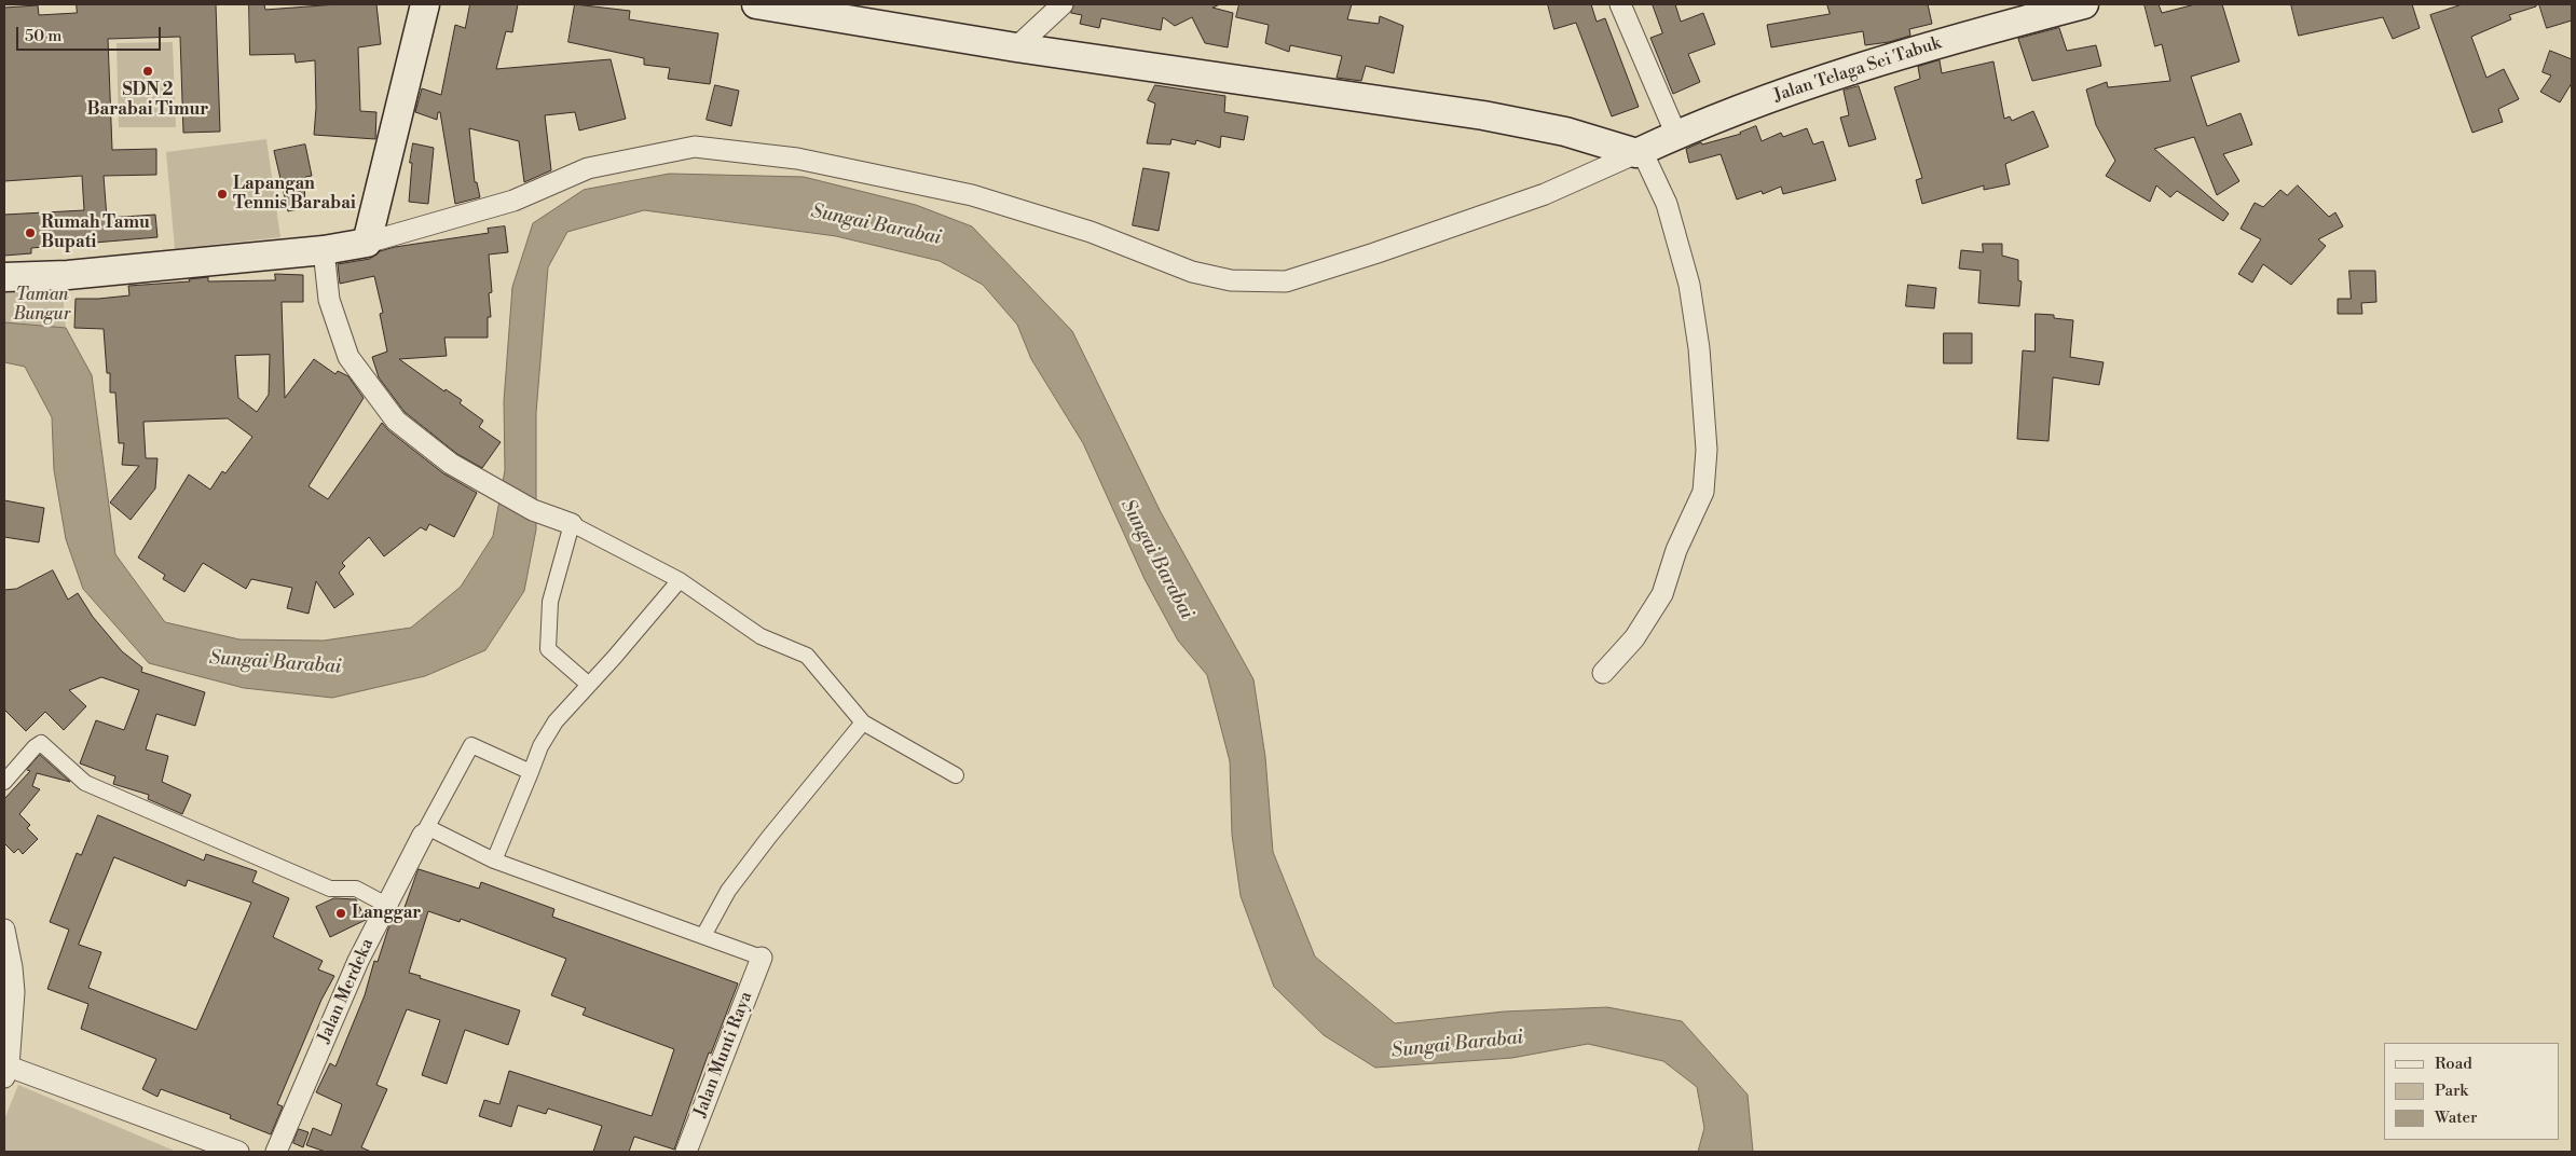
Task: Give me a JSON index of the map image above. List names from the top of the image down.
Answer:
{
  "streets": {
    "main road": ["Jalan Telaga Sei Tabuk"],
    "street": ["Jalan Merdeka", "Jalan Munti Raya"]
  },
  "water": ["Sungai Barabai"],
  "parks": ["Taman Bungur"],
  "places": [
    "SDN 2 Barabai Timur",
    "Lapangan Tennis Barabai",
    "Rumah Tamu Bupati",
    "Langgar"
  ],
  "legend": ["Road", "Park", "Water"],
  "scale_bar": "50 m"
}
